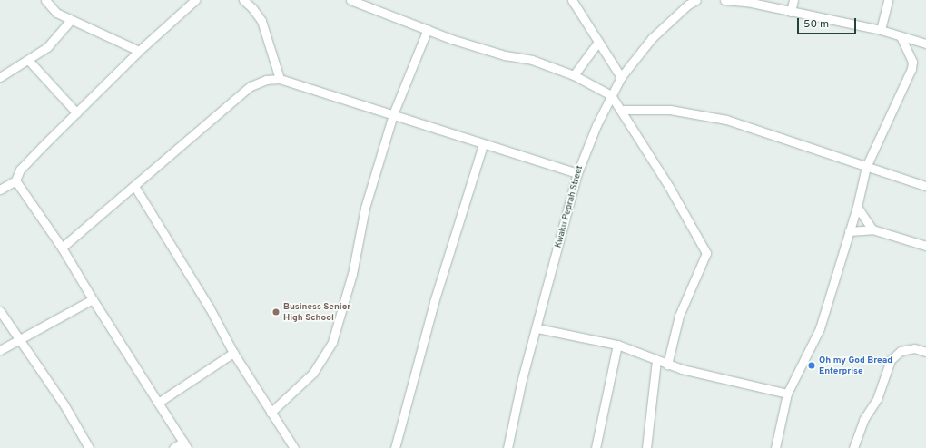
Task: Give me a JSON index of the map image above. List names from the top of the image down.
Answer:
{
  "streets": {
    "street": ["Kwaku Peprah Street"]
  },
  "places": ["Business Senior High School", "Oh my God Bread Enterprise"],
  "scale_bar": "50 m"
}
